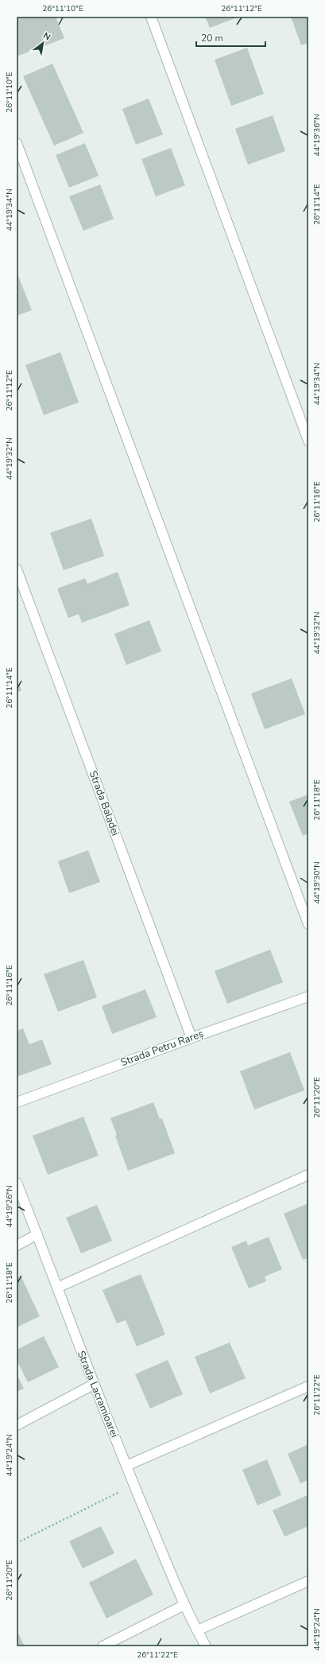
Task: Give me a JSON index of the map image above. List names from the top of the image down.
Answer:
{
  "streets": {
    "street": ["Strada Baladei", "Strada Petru Rareș", "Strada Lacramioarei"]
  },
  "crossings": [
    ["Strada Baladei", "Strada Petru Rareș"]
  ],
  "scale_bar": "20 m",
  "north": "top right",
  "coordinates": [
    "26°11'10\"E",
    "26°11'12\"E",
    "44°19'36\"N",
    "26°11'14\"E",
    "44°19'34\"N",
    "44°19'32\"N",
    "26°11'16\"E",
    "26°11'18\"E",
    "44°19'30\"N",
    "26°11'20\"E",
    "44°19'26\"N",
    "26°11'22\"E",
    "44°19'24\"N"
  ]
}
